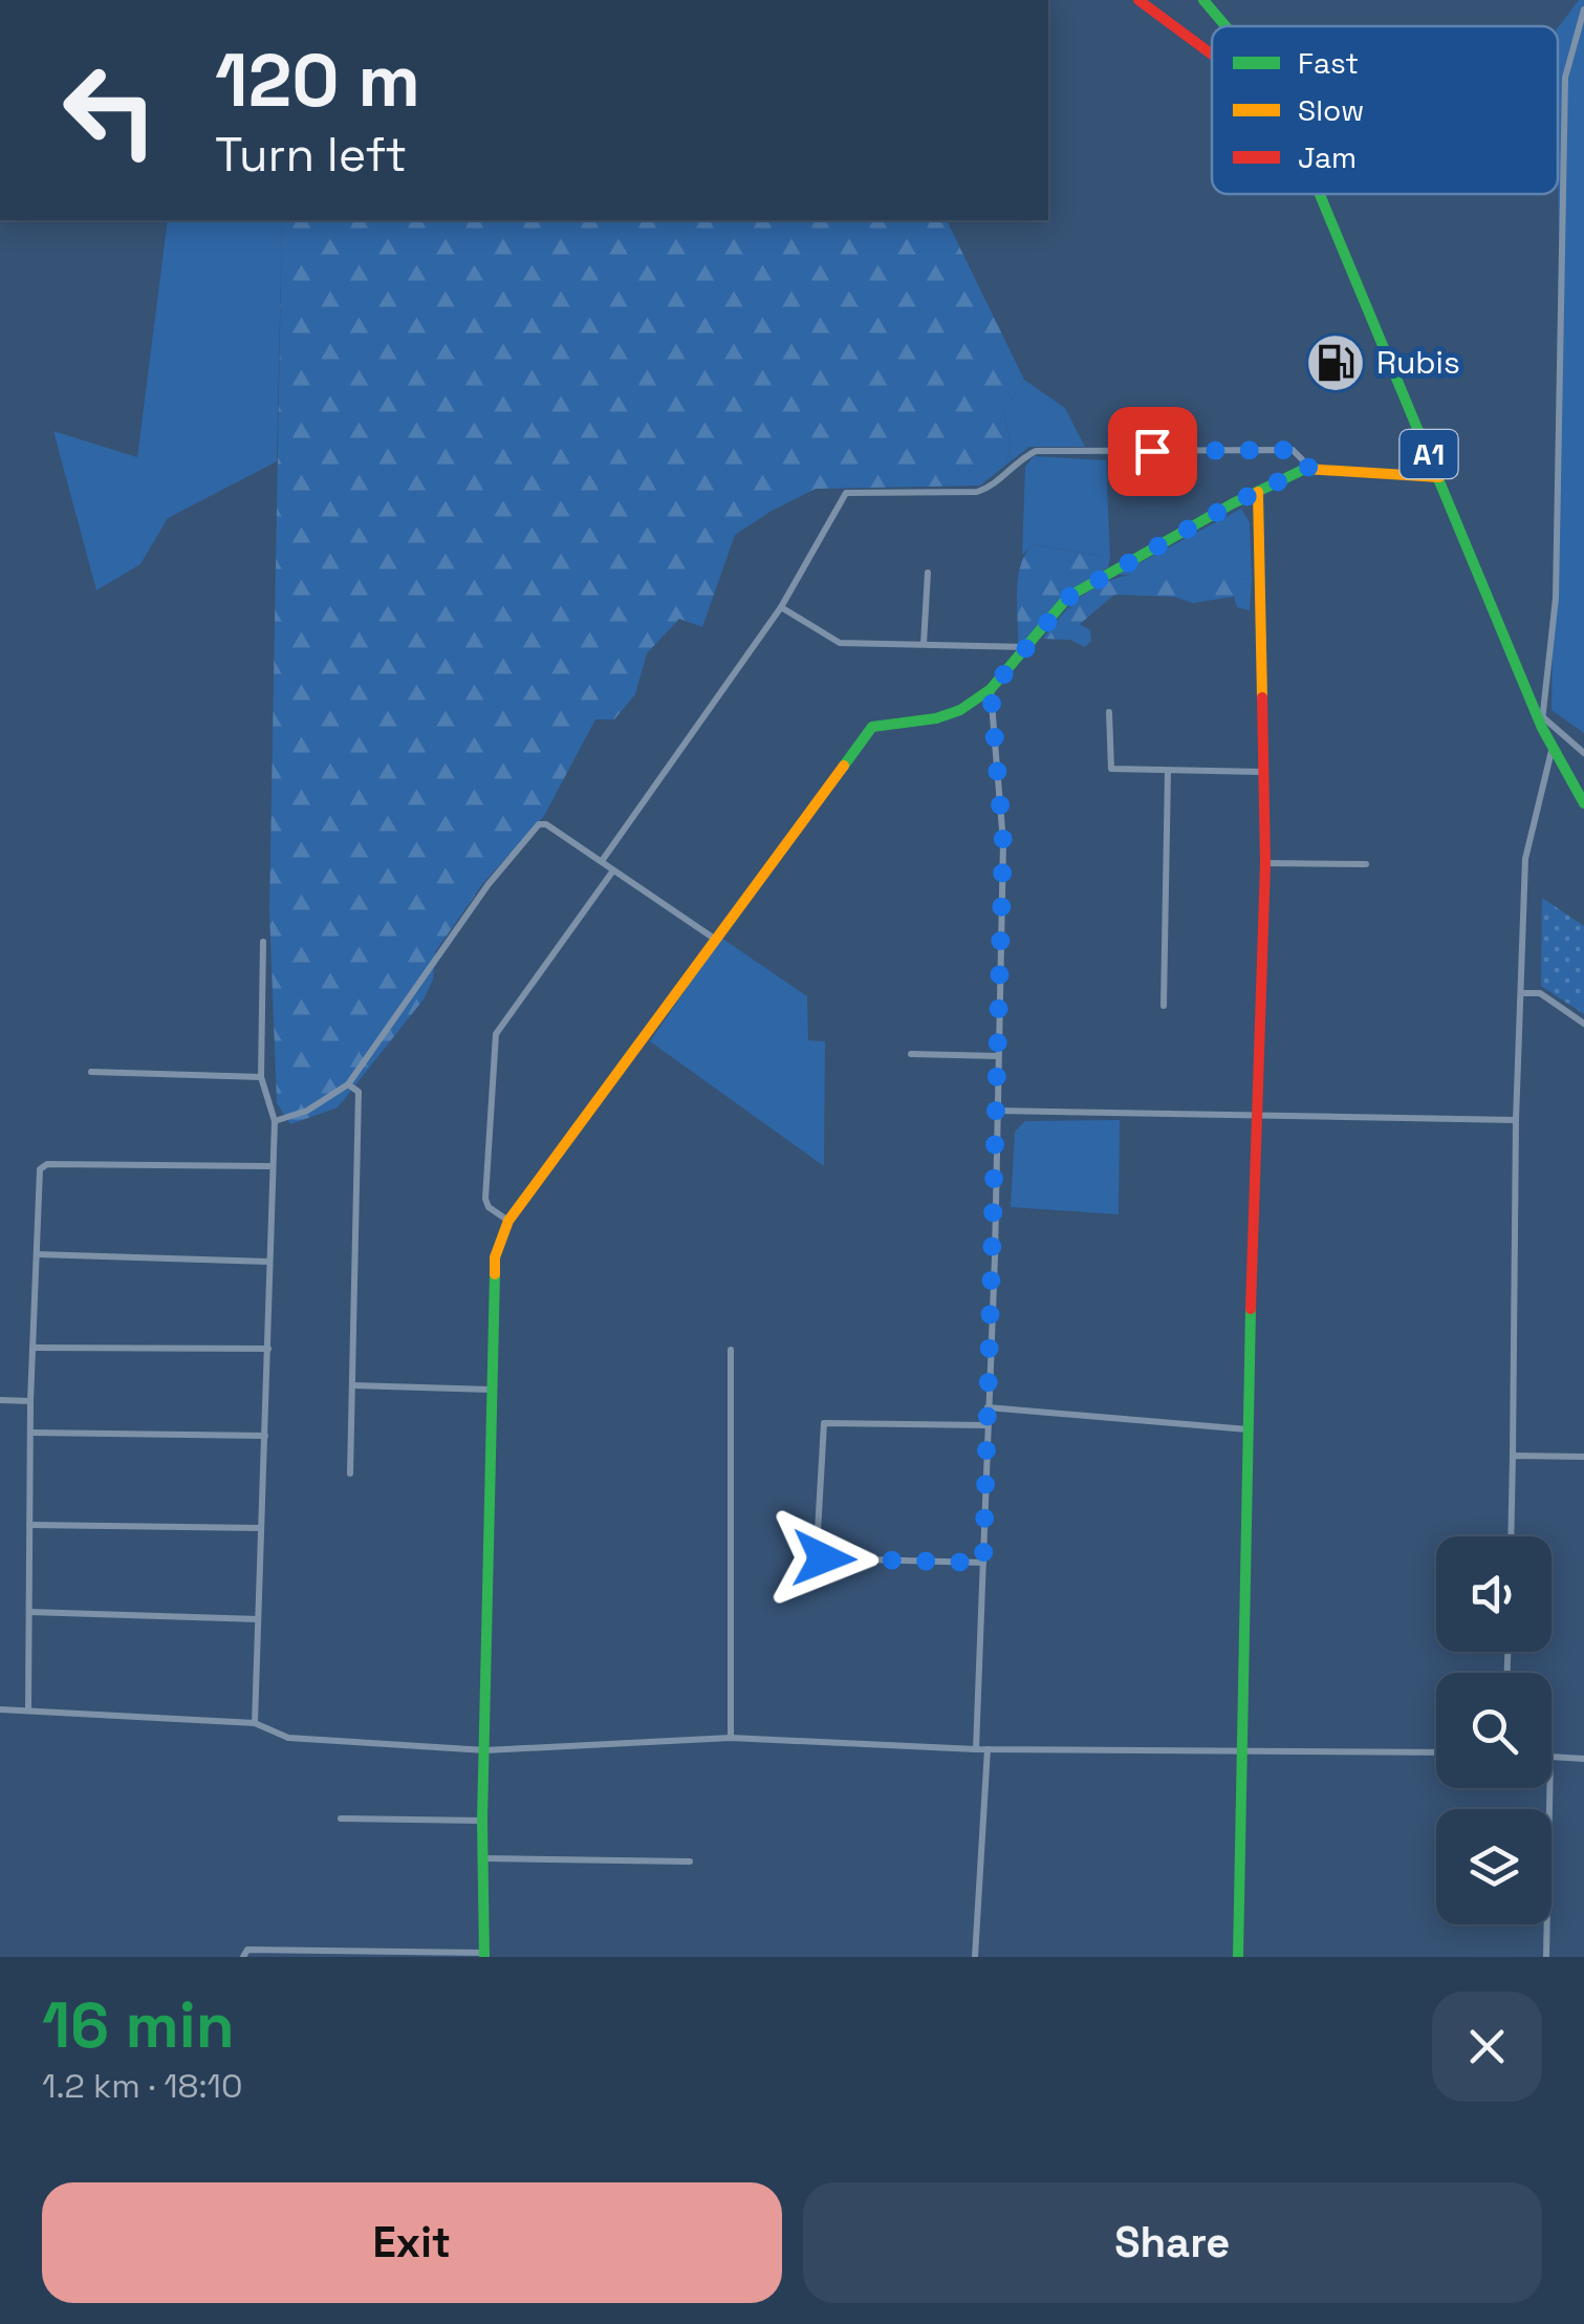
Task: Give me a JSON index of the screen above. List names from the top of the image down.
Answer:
{
  "streets": {
    "main road": ["A1"]
  },
  "places": {
    "fuel station": ["Rubis"]
  },
  "legend": ["Fast", "Slow", "Jam"],
  "page": {
    "turn": ["120 m", "Turn left"],
    "heading": ["16 min", "1.2 km · 18:10"],
    "buttons": ["Exit", "Share"]
  }
}
